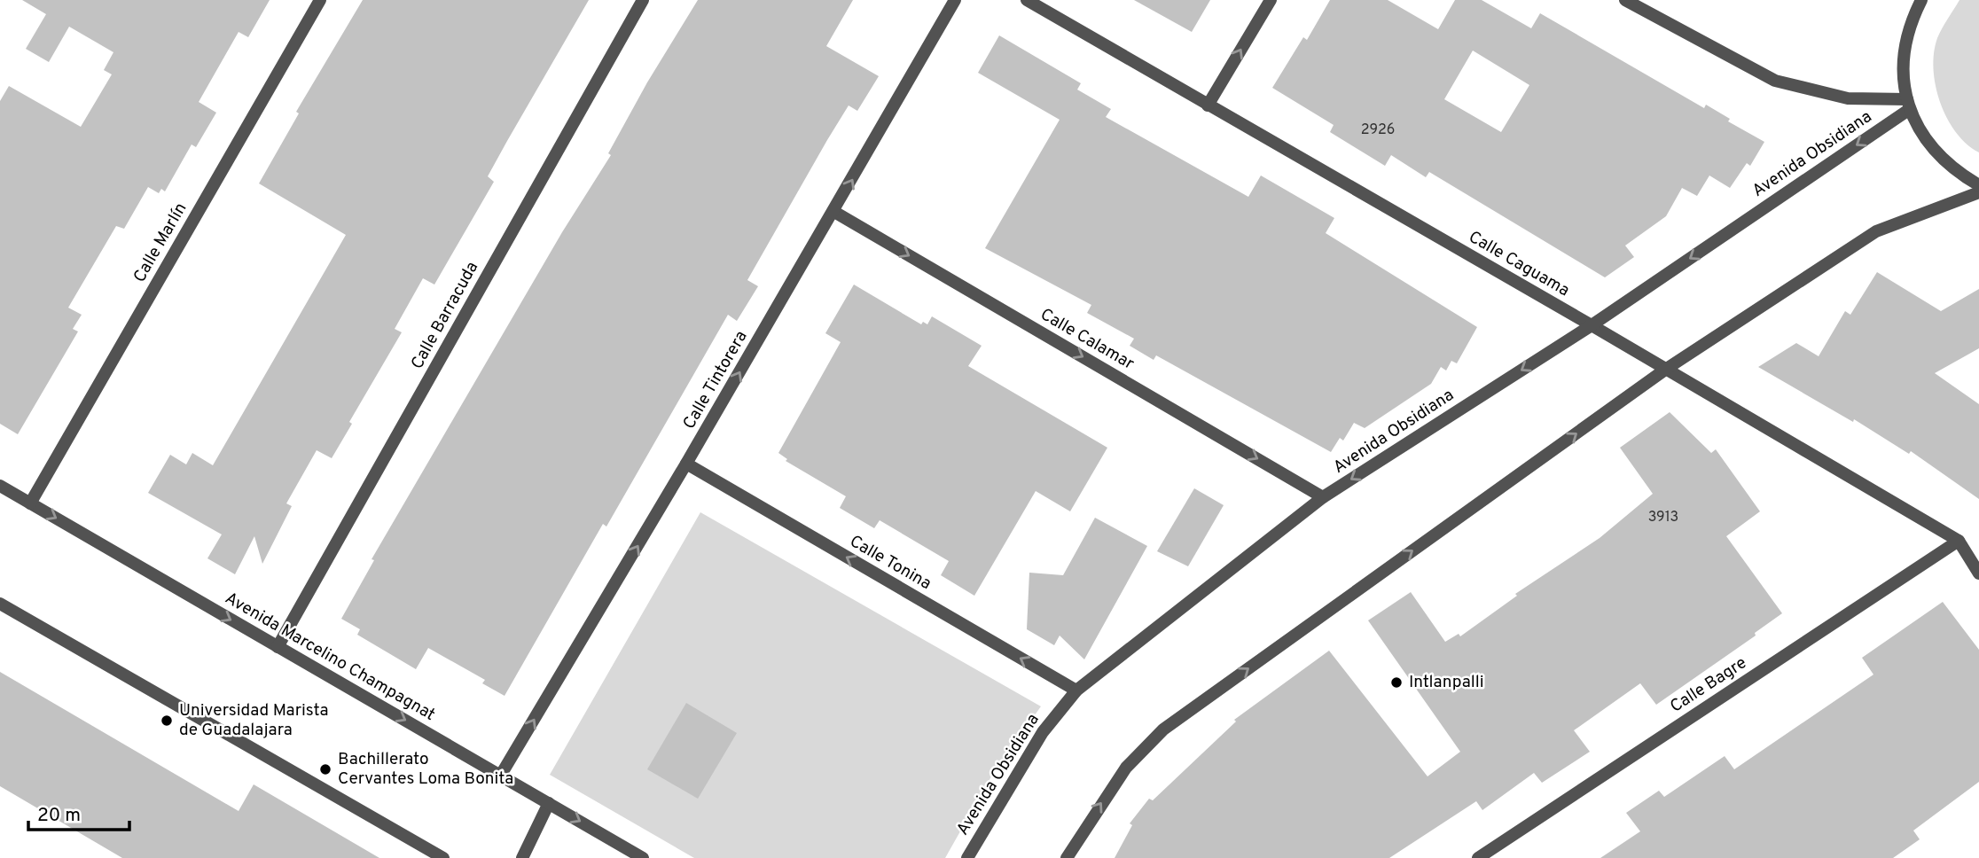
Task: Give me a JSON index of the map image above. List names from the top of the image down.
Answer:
{
  "streets": {
    "street": [
      "Avenida Obsidiana",
      "Calle Marlín",
      "Calle Caguama",
      "Calle Barracuda",
      "Calle Calamar",
      "Calle Tintorera",
      "Calle Tonina",
      "Avenida Marcelino Champagnat",
      "Calle Bagre"
    ]
  },
  "crossings": [
    ["Avenida Obsidiana", "Calle Caguama"],
    ["Avenida Obsidiana", "Calle Calamar"],
    ["Avenida Obsidiana", "Calle Tonina"],
    ["Calle Marlín", "Avenida Marcelino Champagnat"],
    ["Calle Caguama", "Calle Bagre"],
    ["Calle Barracuda", "Avenida Marcelino Champagnat"],
    ["Calle Calamar", "Calle Tintorera"],
    ["Calle Tintorera", "Calle Tonina"],
    ["Calle Tintorera", "Avenida Marcelino Champagnat"]
  ],
  "one_way": ["Calle Calamar", "Calle Tintorera", "Calle Tonina"],
  "places": ["Intlanpalli", "Universidad Marista de Guadalajara", "Bachillerato Cervantes Loma Bonita"],
  "house_numbers": ["2926", "3913"],
  "scale_bar": "20 m"
}
